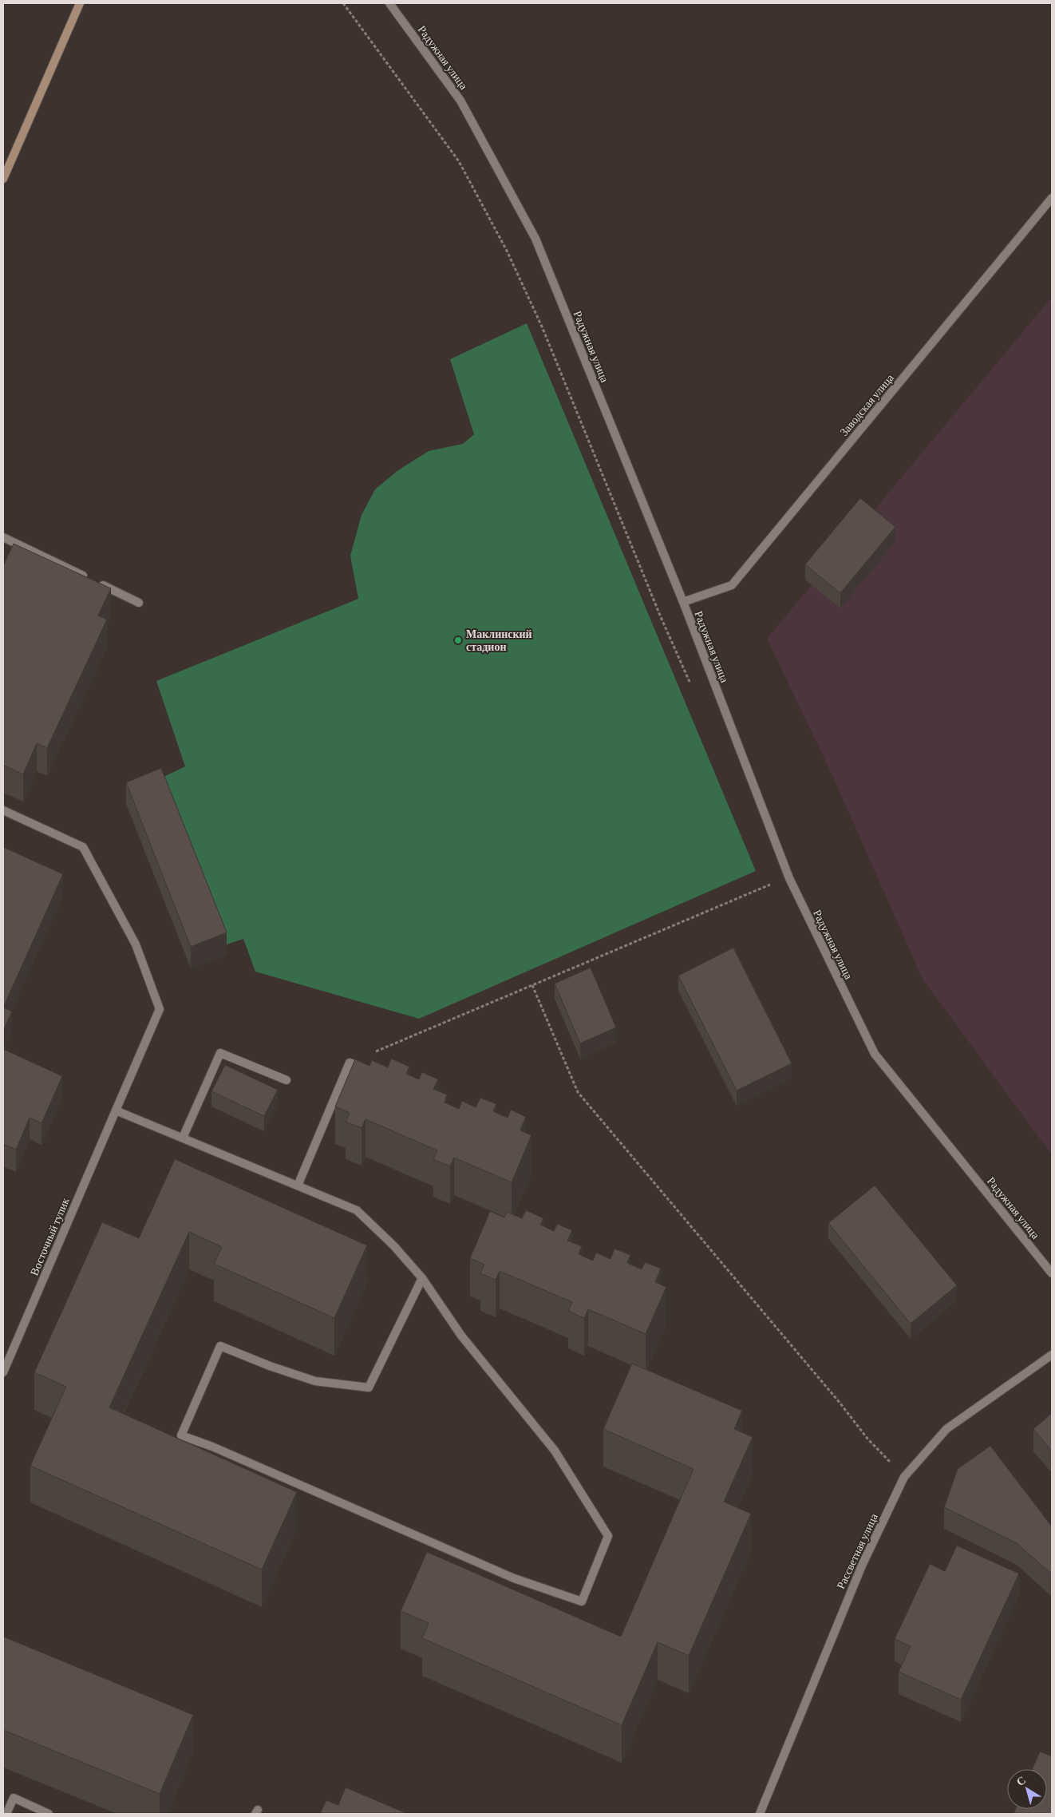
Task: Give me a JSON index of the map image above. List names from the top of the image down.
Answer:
{
  "streets": {
    "street": [
      "Радужная улица",
      "Заводская улица",
      "Восточный тупик",
      "Рассветная улица"
    ]
  },
  "crossings": [
    ["Радужная улица", "Заводская улица"]
  ],
  "places": ["Маклинский стадион"],
  "north": "top left"
}
